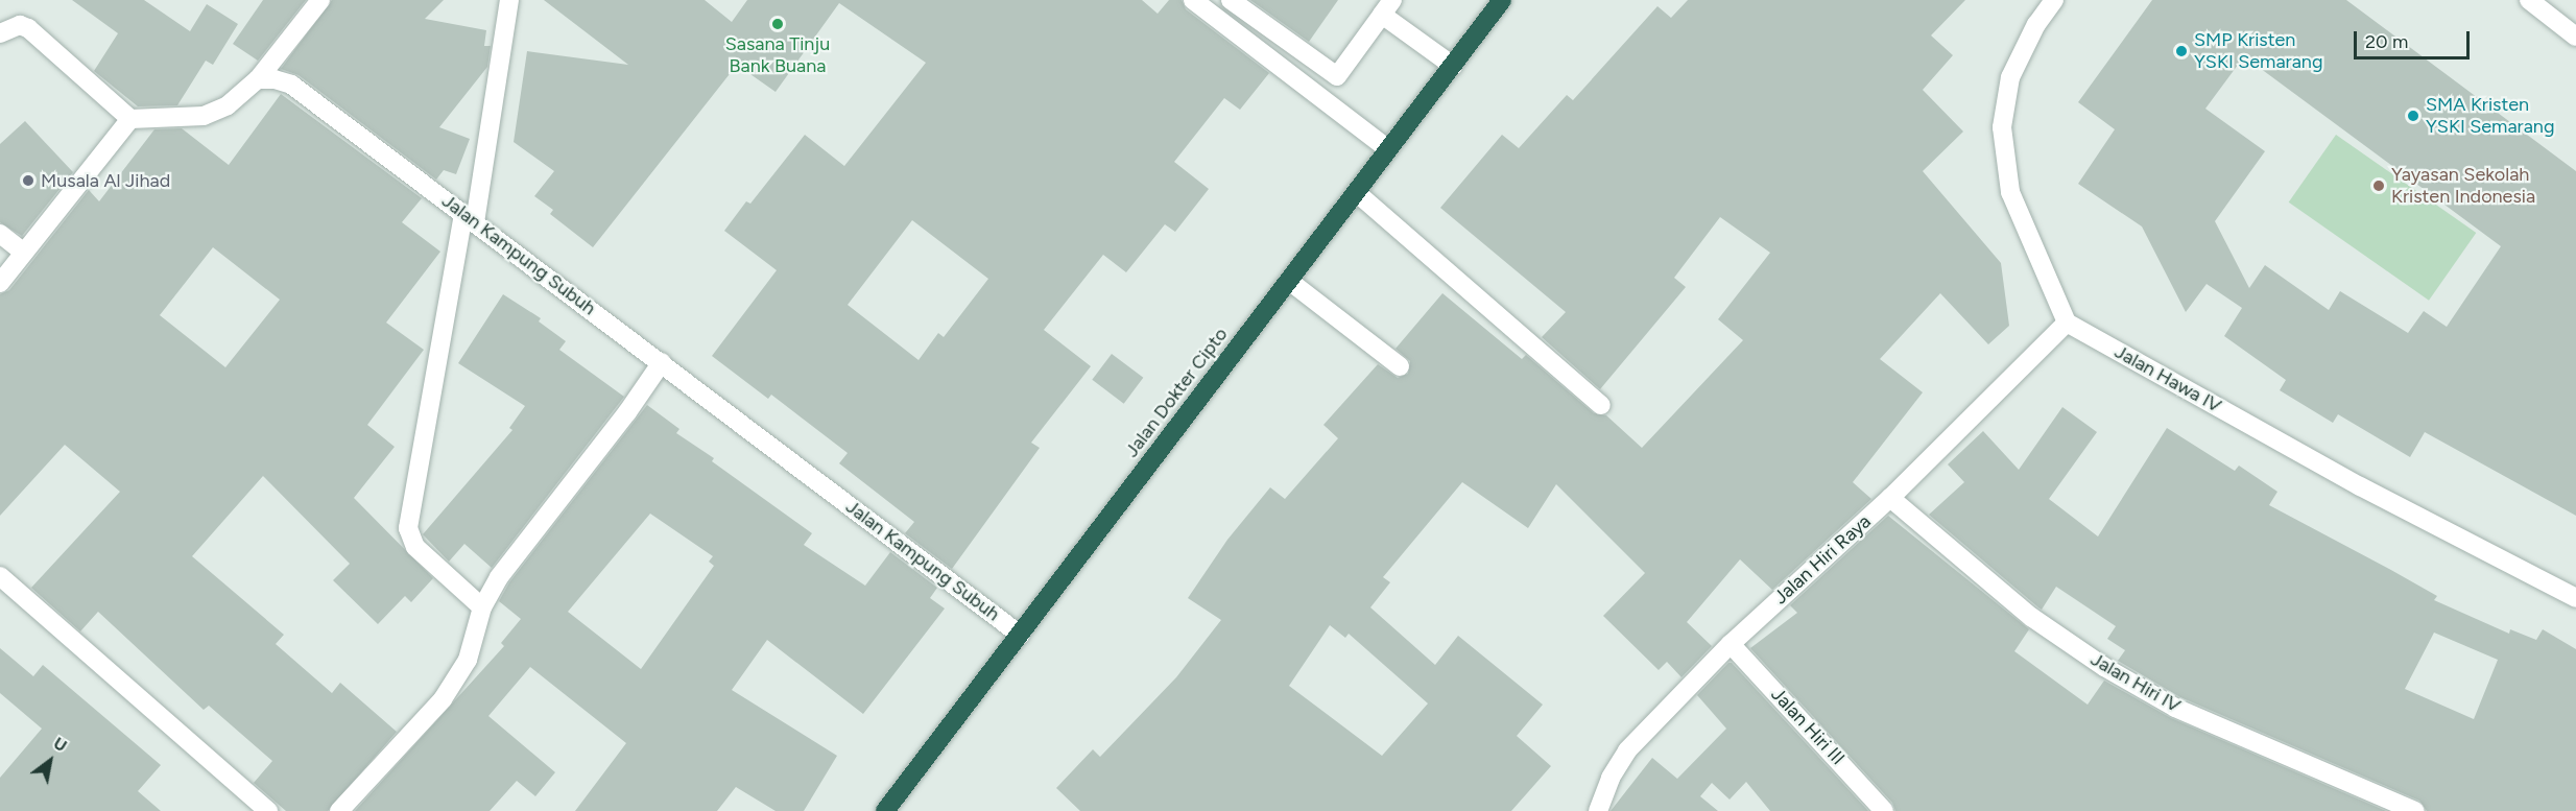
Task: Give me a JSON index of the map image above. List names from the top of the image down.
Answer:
{
  "streets": {
    "highway": ["Jalan Dokter Cipto"],
    "street": [
      "Jalan Kampung Subuh",
      "Jalan Hawa IV",
      "Jalan Hiri Raya",
      "Jalan Hiri IV",
      "Jalan Hiri III"
    ]
  },
  "crossings": [
    ["Jalan Kampung Subuh", "Jalan Dokter Cipto"],
    ["Jalan Hawa IV", "Jalan Hiri Raya"],
    ["Jalan Hiri Raya", "Jalan Hiri IV"],
    ["Jalan Hiri Raya", "Jalan Hiri III"]
  ],
  "places": [
    "Sasana Tinju Bank Buana",
    "SMP Kristen YSKI Semarang",
    "SMA Kristen YSKI Semarang",
    "Musala Al Jihad",
    "Yayasan Sekolah Kristen Indonesia"
  ],
  "scale_bar": "20 m",
  "north": "top right"
}
